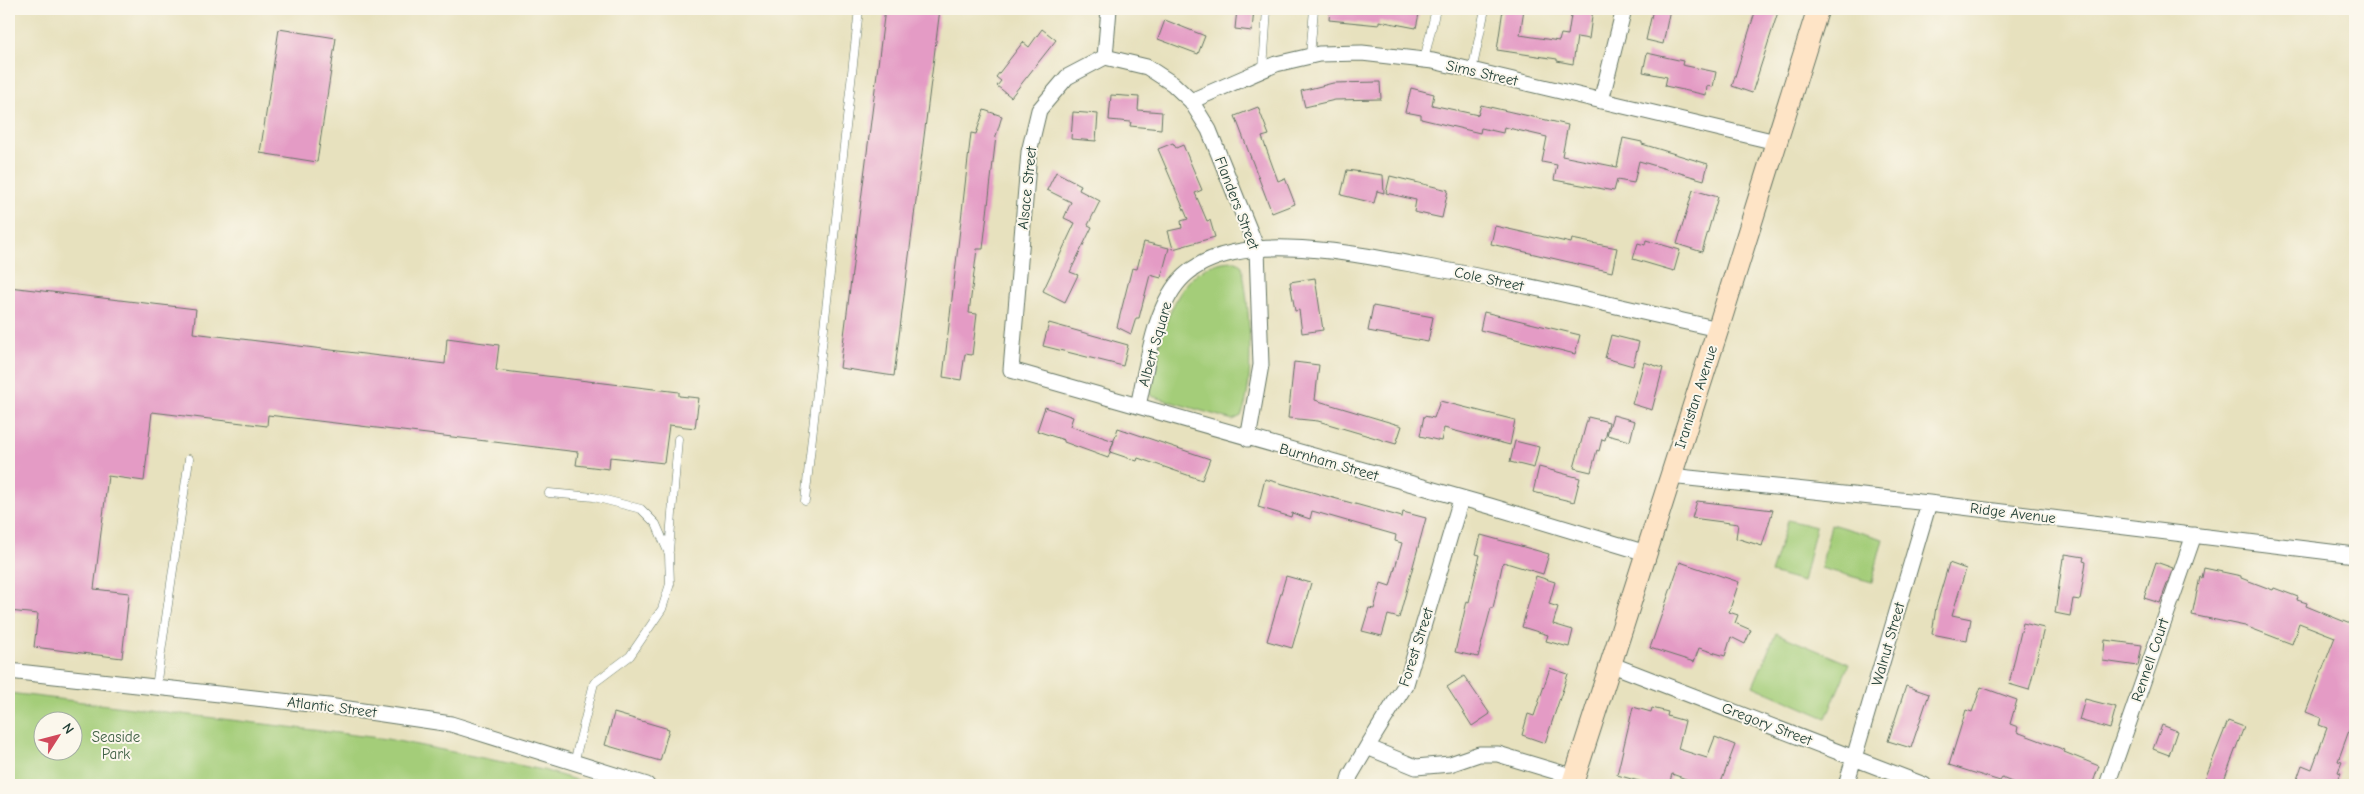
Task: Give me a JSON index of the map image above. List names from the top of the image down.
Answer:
{
  "streets": {
    "street": [
      "Sims Street",
      "Alsace Street",
      "Flanders Street",
      "Cole Street",
      "Albert Square",
      "Iranistan Avenue",
      "Burnham Street",
      "Ridge Avenue",
      "Walnut Street",
      "Forest Street",
      "Rennell Court",
      "Atlantic Street",
      "Gregory Street"
    ]
  },
  "crossings": [
    ["Sims Street", "Flanders Street"],
    ["Sims Street", "Iranistan Avenue"],
    ["Alsace Street", "Flanders Street"],
    ["Alsace Street", "Burnham Street"],
    ["Flanders Street", "Cole Street"],
    ["Flanders Street", "Albert Square"],
    ["Flanders Street", "Burnham Street"],
    ["Cole Street", "Albert Square"],
    ["Cole Street", "Iranistan Avenue"],
    ["Albert Square", "Burnham Street"],
    ["Iranistan Avenue", "Burnham Street"],
    ["Iranistan Avenue", "Ridge Avenue"],
    ["Iranistan Avenue", "Gregory Street"],
    ["Burnham Street", "Forest Street"],
    ["Ridge Avenue", "Walnut Street"],
    ["Ridge Avenue", "Rennell Court"],
    ["Walnut Street", "Gregory Street"]
  ],
  "parks": ["Seaside Park"],
  "north": "top right"
}
